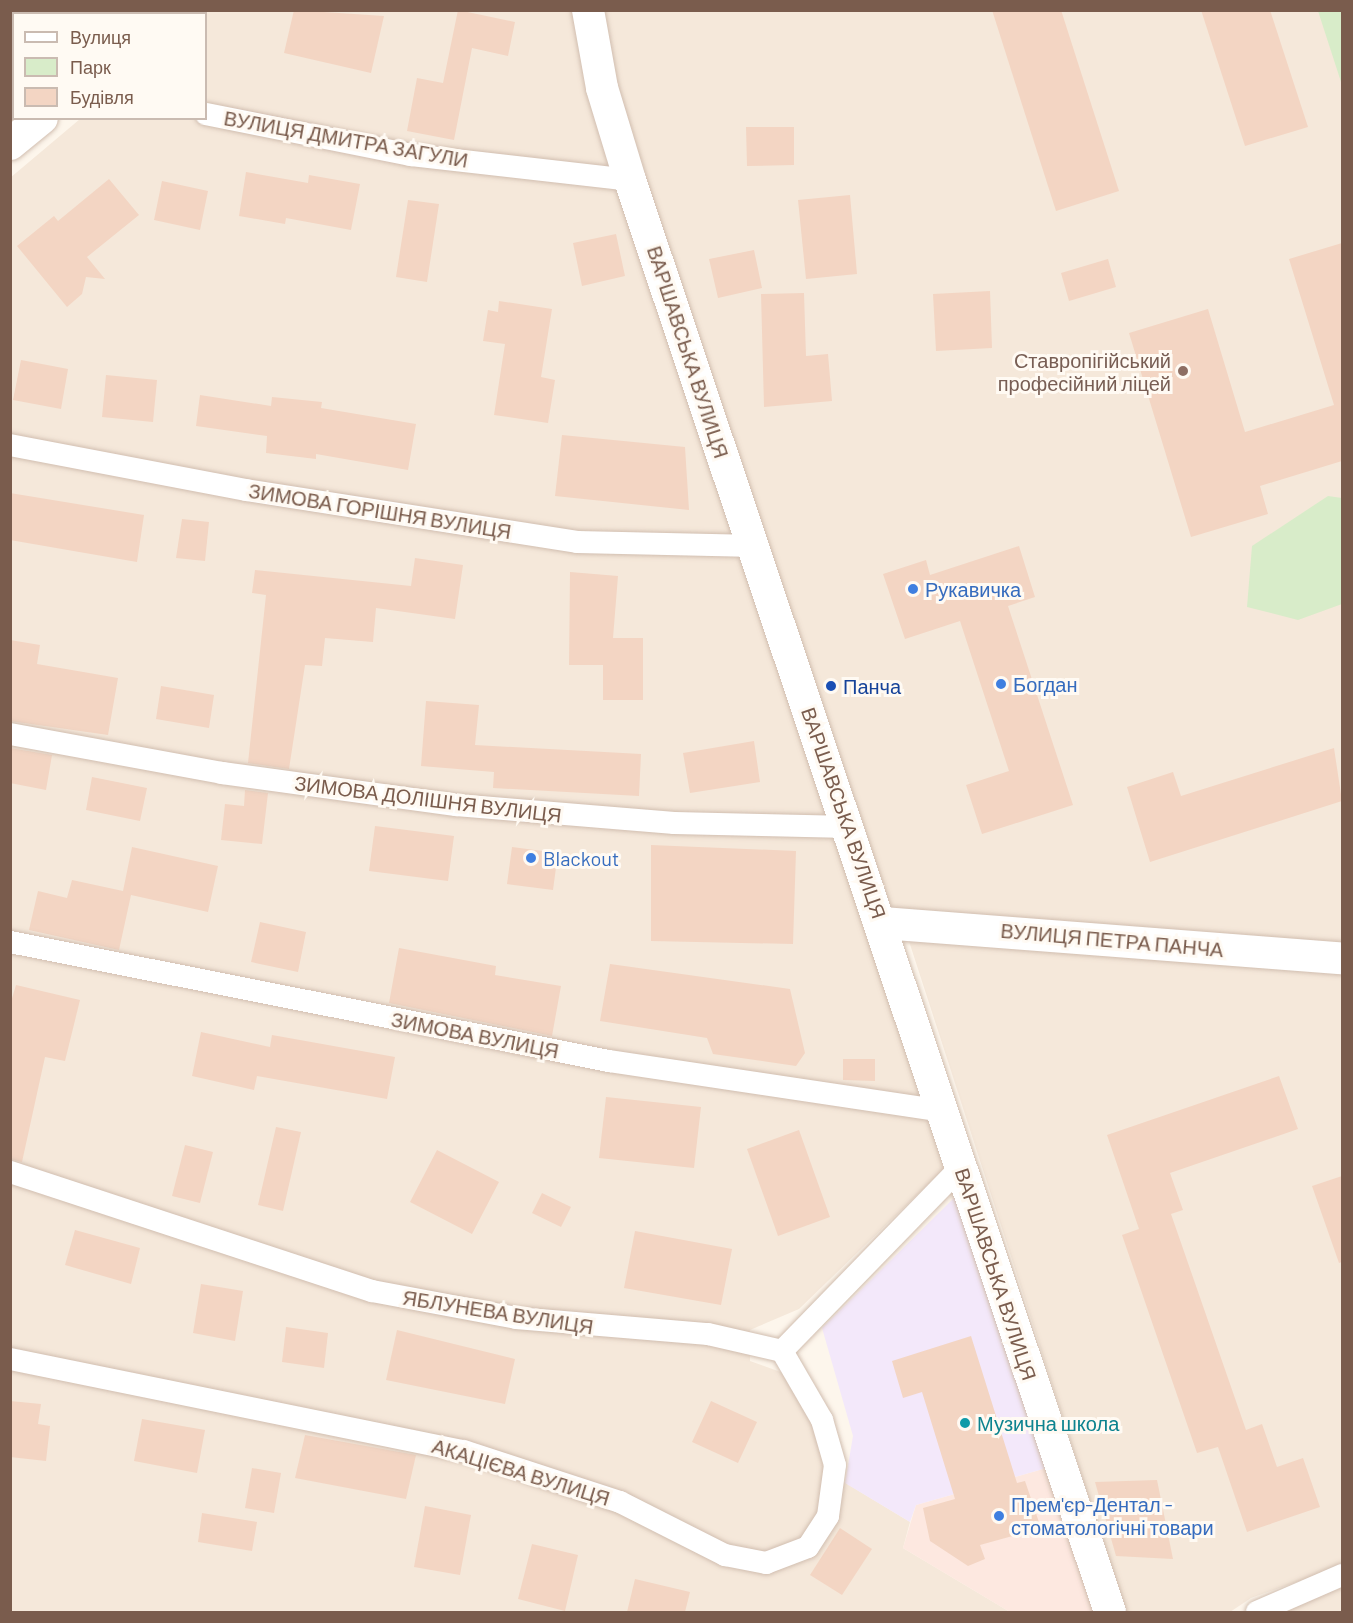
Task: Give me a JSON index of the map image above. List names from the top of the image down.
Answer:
{
  "streets": {
    "street": [
      "ВУЛИЦЯ ДМИТРА ЗАГУЛИ",
      "ВАРШАВСЬКА ВУЛИЦЯ",
      "ЗИМОВА ГОРІШНЯ ВУЛИЦЯ",
      "ЗИМОВА ДОЛІШНЯ ВУЛИЦЯ",
      "ВУЛИЦЯ ПЕТРА ПАНЧА",
      "ЗИМОВА ВУЛИЦЯ",
      "ЯБЛУНЕВА ВУЛИЦЯ",
      "АКАЦІЄВА ВУЛИЦЯ"
    ]
  },
  "crossings": [
    ["ВУЛИЦЯ ДМИТРА ЗАГУЛИ", "ВАРШАВСЬКА ВУЛИЦЯ"],
    ["ВАРШАВСЬКА ВУЛИЦЯ", "ЗИМОВА ГОРІШНЯ ВУЛИЦЯ"],
    ["ВАРШАВСЬКА ВУЛИЦЯ", "ЗИМОВА ДОЛІШНЯ ВУЛИЦЯ"],
    ["ВАРШАВСЬКА ВУЛИЦЯ", "ВУЛИЦЯ ПЕТРА ПАНЧА"],
    ["ВАРШАВСЬКА ВУЛИЦЯ", "ЗИМОВА ВУЛИЦЯ"],
    ["ЯБЛУНЕВА ВУЛИЦЯ", "АКАЦІЄВА ВУЛИЦЯ"]
  ],
  "places": [
    "Ставропігійський професійний ліцей",
    "Рукавичка",
    "Богдан",
    "Панча",
    "Blackout",
    "Музична школа",
    "Прем'єр-Дентал - стоматологічні товари"
  ],
  "legend": ["Вулиця", "Парк", "Будівля"]
}
